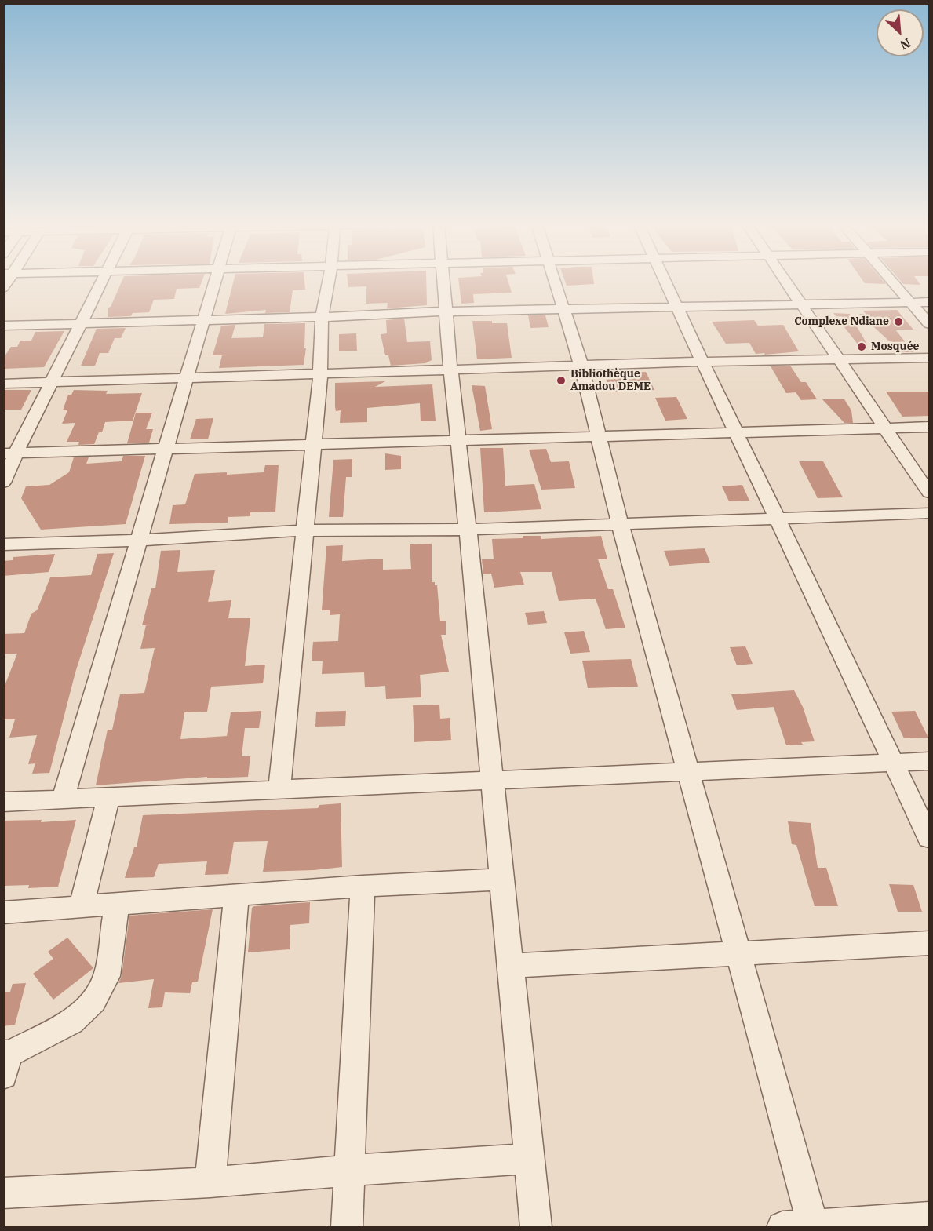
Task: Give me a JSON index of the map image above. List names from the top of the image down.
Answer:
{
  "places": ["Complexe Ndiane", "Mosquée", "Bibliothèque Amadou DEME"],
  "north": "bottom right"
}
